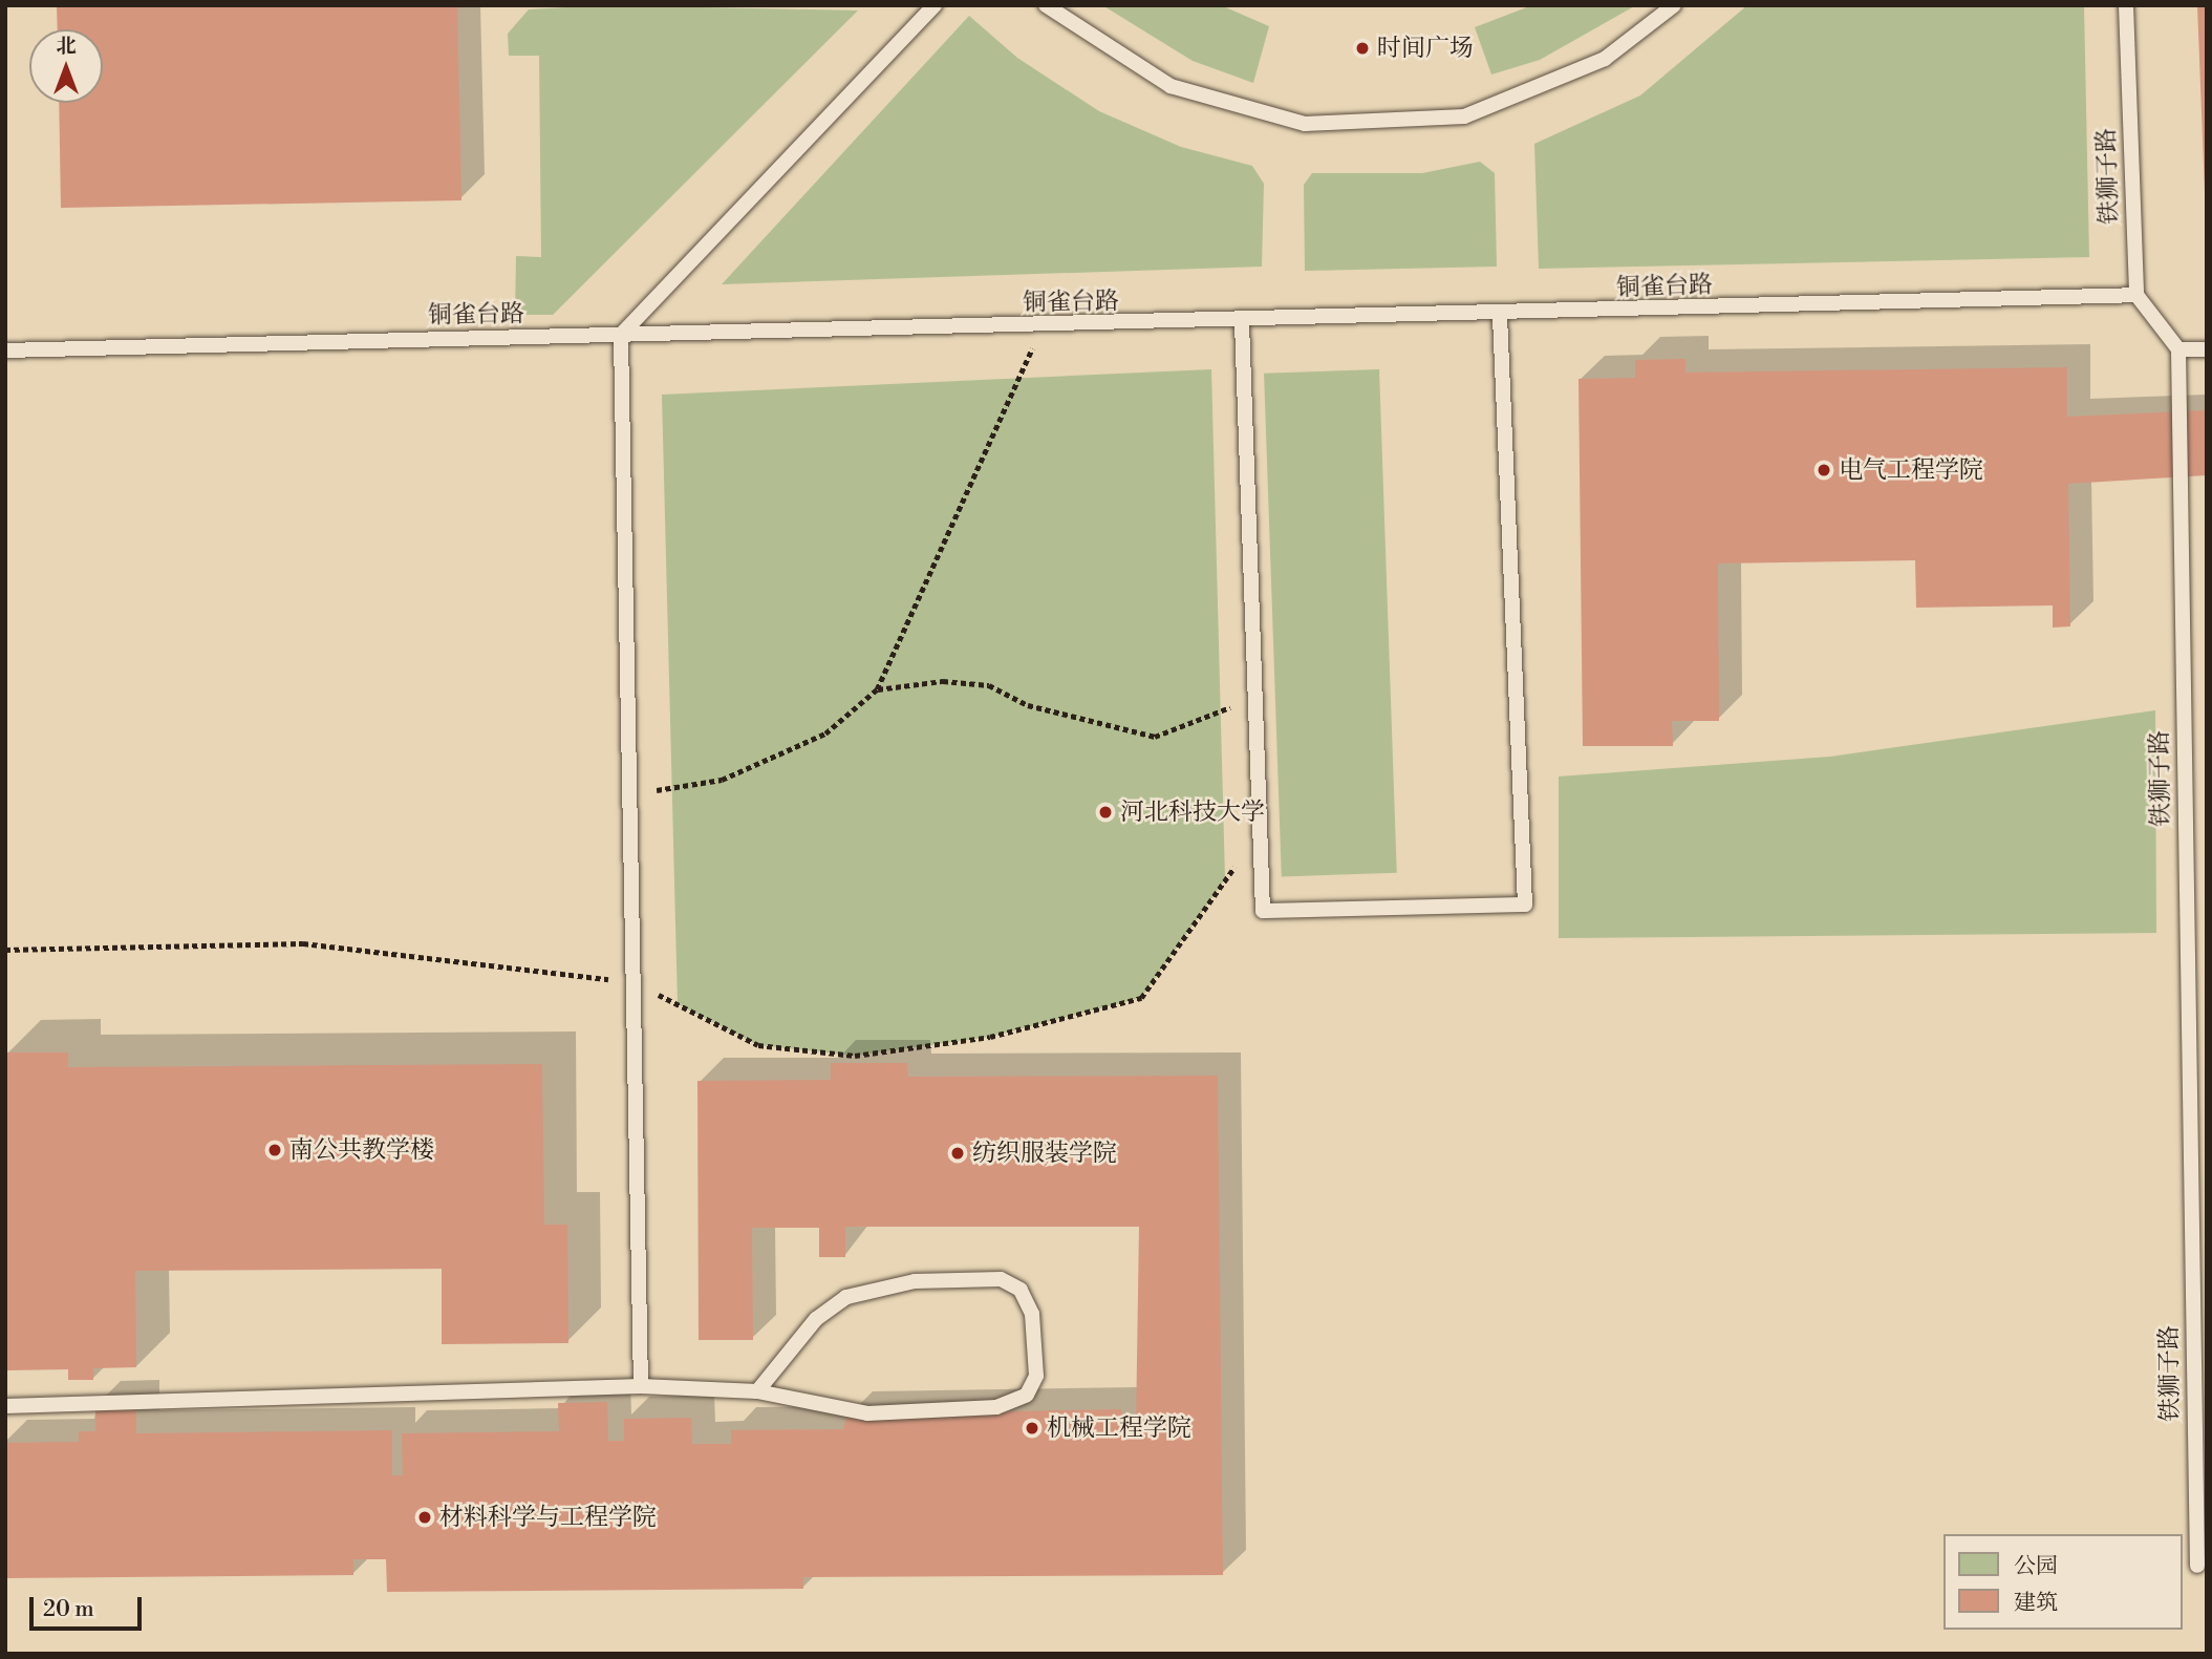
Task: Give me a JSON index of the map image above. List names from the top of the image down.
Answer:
{
  "streets": {
    "lane": ["铁狮子路", "铜雀台路"]
  },
  "crossings": [
    ["铁狮子路", "铜雀台路"]
  ],
  "places": [
    "时间广场",
    "电气工程学院",
    "河北科技大学",
    "南公共教学楼",
    "纺织服装学院",
    "机械工程学院",
    "材料科学与工程学院"
  ],
  "legend": ["公园", "建筑"],
  "scale_bar": "20 m",
  "north": "top"
}
